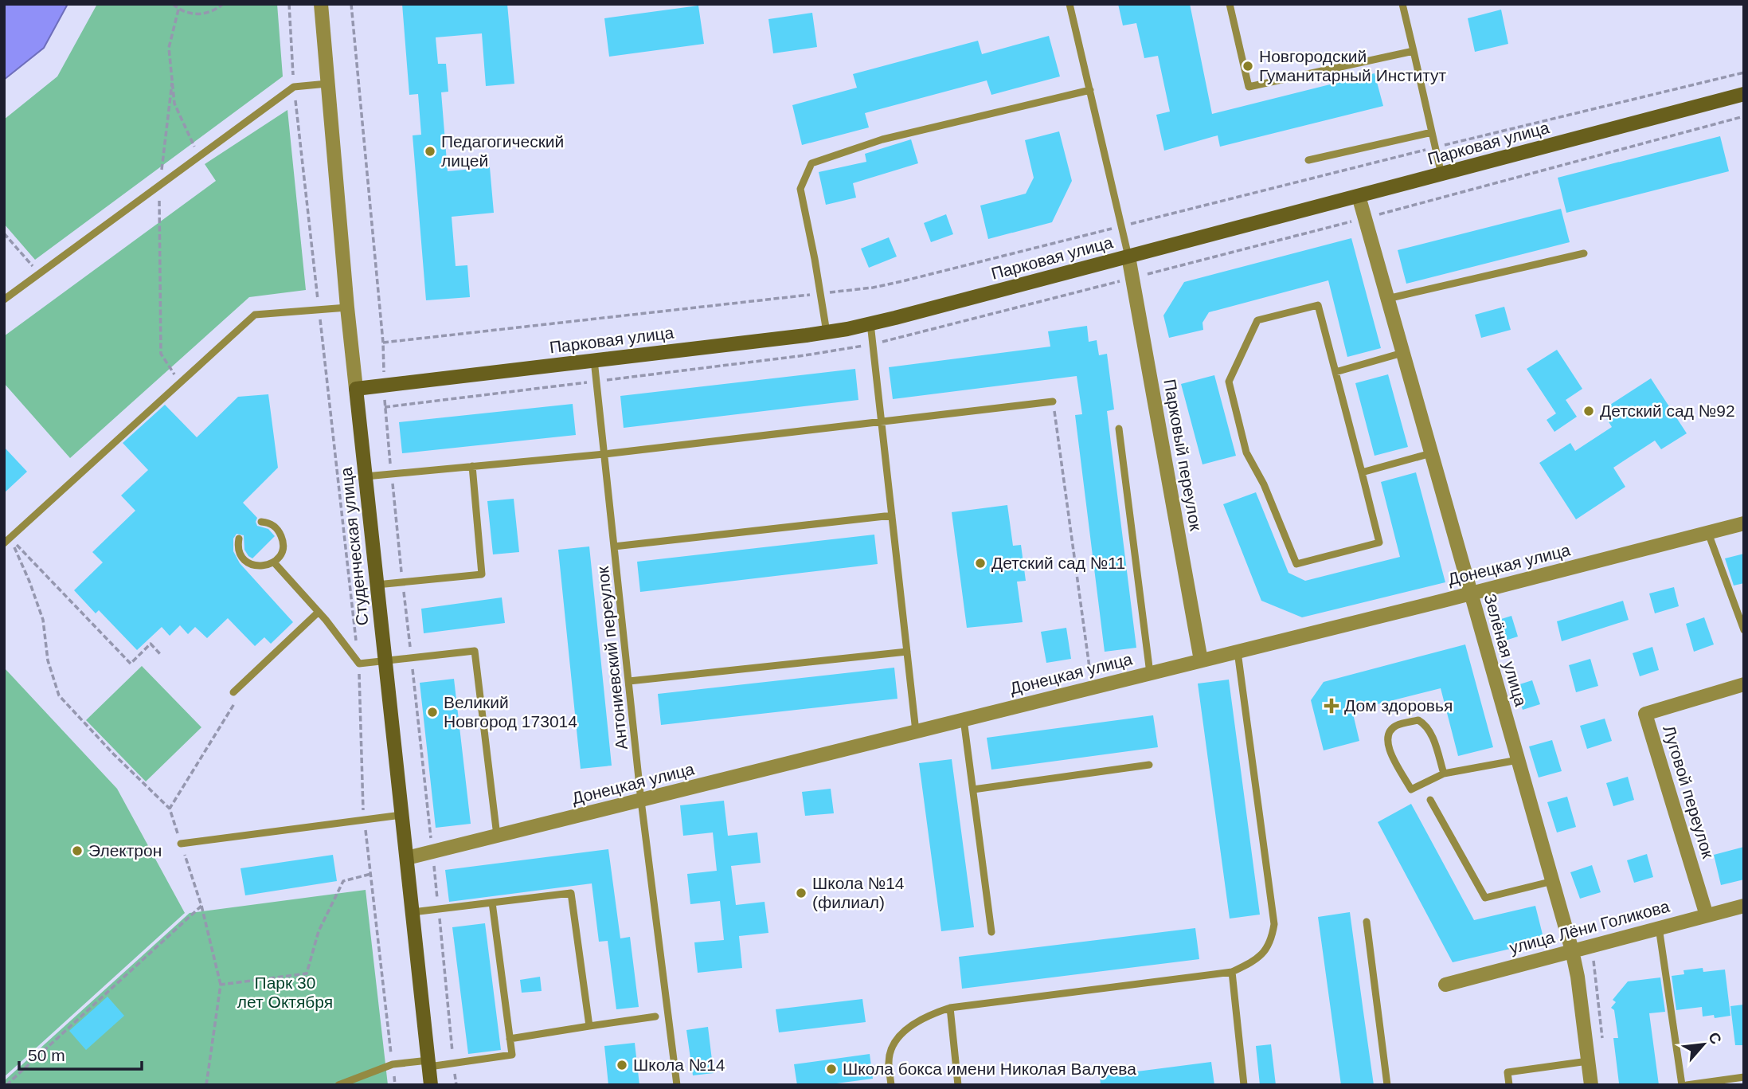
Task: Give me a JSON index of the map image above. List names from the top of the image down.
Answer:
{
  "streets": {
    "street": [
      "Парковая улица",
      "Парковый переулок",
      "Студенческая улица",
      "Донецкая улица",
      "Зелёная улица",
      "Луговой переулок",
      "улица Лёни Голикова"
    ],
    "lane": ["Антониевский переулок"]
  },
  "crossings": [
    ["Парковая улица", "Парковый переулок"],
    ["Парковая улица", "Студенческая улица"],
    ["Парковая улица", "Зелёная улица"],
    ["Парковая улица", "Антониевский переулок"],
    ["Парковый переулок", "Донецкая улица"],
    ["Студенческая улица", "Донецкая улица"],
    ["Донецкая улица", "Зелёная улица"],
    ["Донецкая улица", "Антониевский переулок"],
    ["Зелёная улица", "улица Лёни Голикова"],
    ["Луговой переулок", "улица Лёни Голикова"]
  ],
  "parks": ["Парк 30 лет Октября"],
  "places": {
    "other": [
      "Новгородский Гуманитарный Институт",
      "Педагогический лицей",
      "Детский сад №92",
      "Детский сад №11",
      "Великий Новгород 173014",
      "Электрон",
      "Школа №14 (филиал)",
      "Школа №14",
      "Школа бокса имени Николая Валуева"
    ],
    "health": ["Дом здоровья"]
  },
  "scale_bar": "50 m",
  "north": "top right"
}
